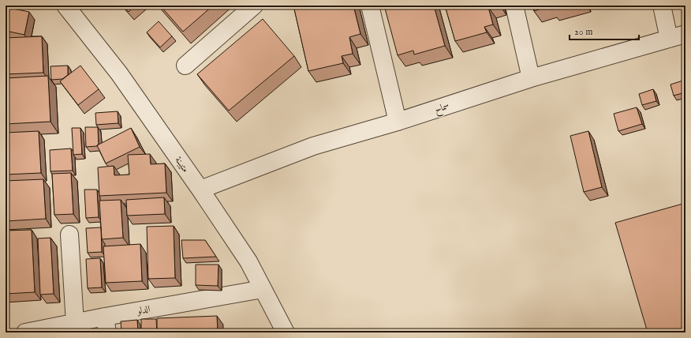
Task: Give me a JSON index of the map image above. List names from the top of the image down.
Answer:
{
  "streets": {
    "street": ["سماح", "متيبنة", "الدلو"]
  },
  "crossings": [
    ["سماح", "متيبنة"],
    ["متيبنة", "الدلو"]
  ],
  "scale_bar": "20 m"
}
